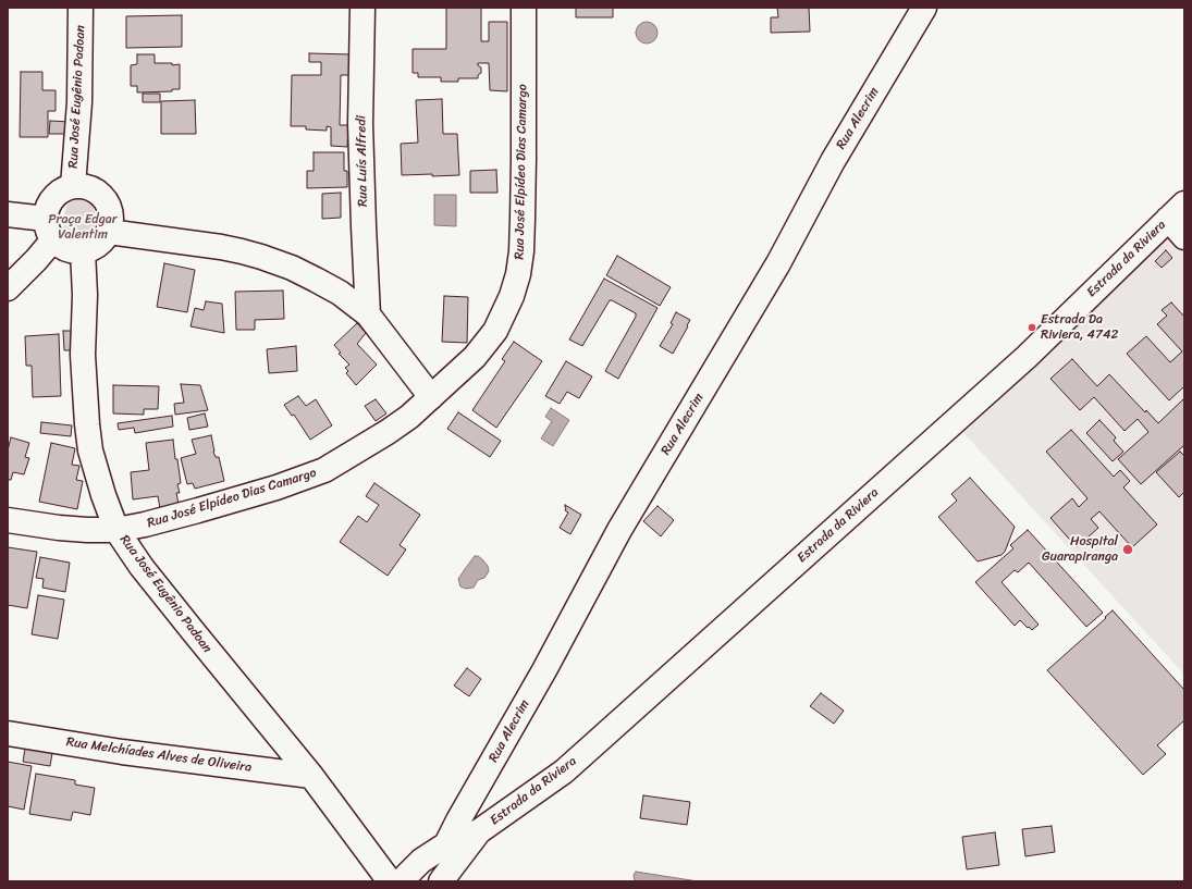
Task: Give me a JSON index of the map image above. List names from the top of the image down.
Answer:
{
  "streets": {
    "street": [
      "Rua José Eugênio Padoan",
      "Rua Alecrim",
      "Rua Luís Alfredi",
      "Rua José Elpídeo Dias Camargo",
      "Estrada da Riviera",
      "Rua Melchíades Alves de Oliveira"
    ]
  },
  "crossings": [
    ["Rua José Eugênio Padoan", "Rua José Elpídeo Dias Camargo"],
    ["Rua José Eugênio Padoan", "Estrada da Riviera"],
    ["Rua José Eugênio Padoan", "Rua Melchíades Alves de Oliveira"],
    ["Rua Alecrim", "Estrada da Riviera"]
  ],
  "parks": ["Praça Edgar Valentim"],
  "places": ["Estrada Da Riviera, 4742", "Hospital Guarapiranga"]
}
